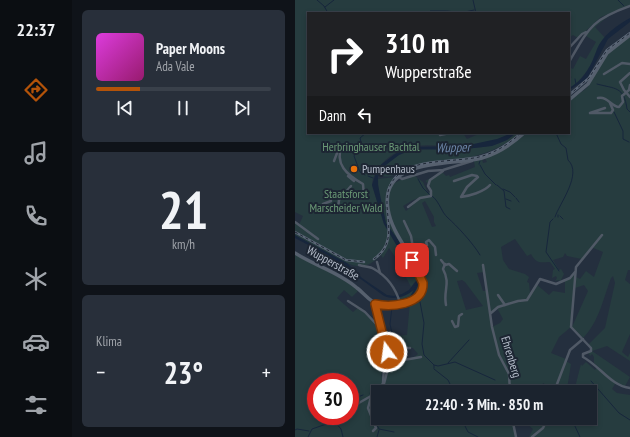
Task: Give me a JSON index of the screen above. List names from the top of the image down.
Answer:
{
  "streets": {
    "main road": ["Wupperstraße"],
    "street": ["Ehrenberg"]
  },
  "water": ["Wupper"],
  "parks": ["Herbringhauser Bachtal", "Staatsforst Marscheider Wald"],
  "places": ["Pumpenhaus"],
  "page": {
    "tabs": "22:37",
    "turn": ["310 m", "Wupperstraße"],
    "song": ["Paper Moons", "Ada Vale"],
    "then": "Dann",
    "tile": [
      ["21", "km/h"],
      "Klima"
    ],
    "heat": ["−", "23°", "+"],
    "limit": "30",
    "trip": "22:40 · 3 Min. · 850 m"
  }
}
